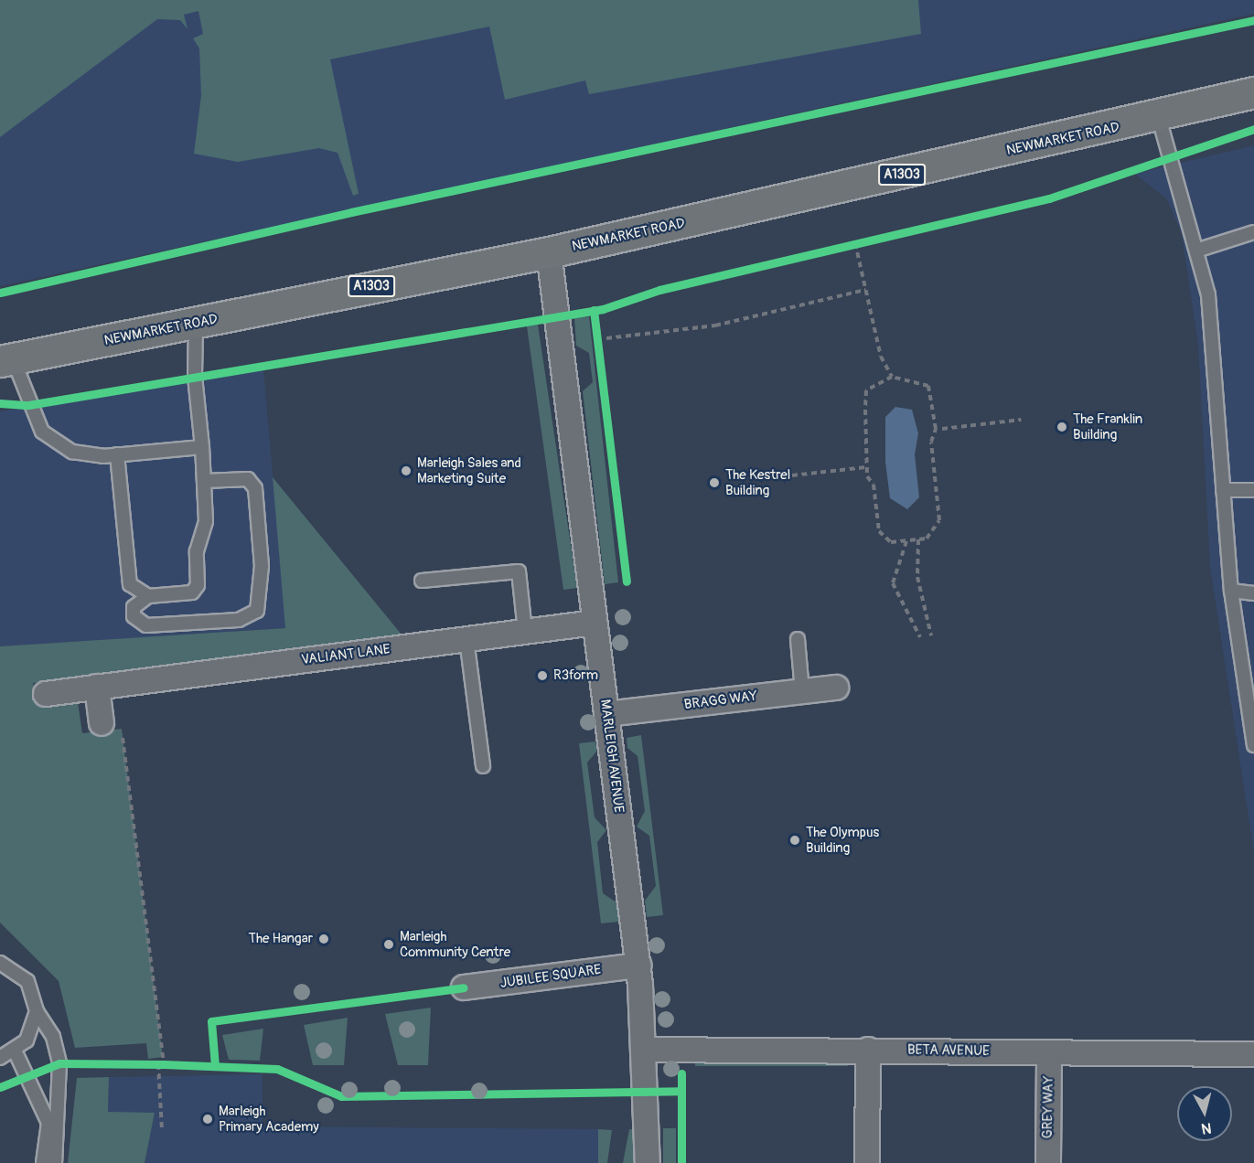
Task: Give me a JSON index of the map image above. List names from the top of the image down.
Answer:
{
  "streets": {
    "main road": ["NEWMARKET ROAD", "A1303"],
    "street": [
      "VALIANT LANE",
      "BRAGG WAY",
      "MARLEIGH AVENUE",
      "JUBILEE SQUARE",
      "BETA AVENUE",
      "GREY WAY"
    ]
  },
  "crossings": [
    ["NEWMARKET ROAD", "MARLEIGH AVENUE"],
    ["VALIANT LANE", "MARLEIGH AVENUE"],
    ["BRAGG WAY", "MARLEIGH AVENUE"],
    ["MARLEIGH AVENUE", "JUBILEE SQUARE"],
    ["MARLEIGH AVENUE", "BETA AVENUE"],
    ["BETA AVENUE", "GREY WAY"]
  ],
  "places": [
    "The Franklin Building",
    "Marleigh Sales and Marketing Suite",
    "The Kestrel Building",
    "R3form",
    "The Olympus Building",
    "The Hangar",
    "Marleigh Community Centre",
    "Marleigh Primary Academy"
  ],
  "north": "bottom"
}
